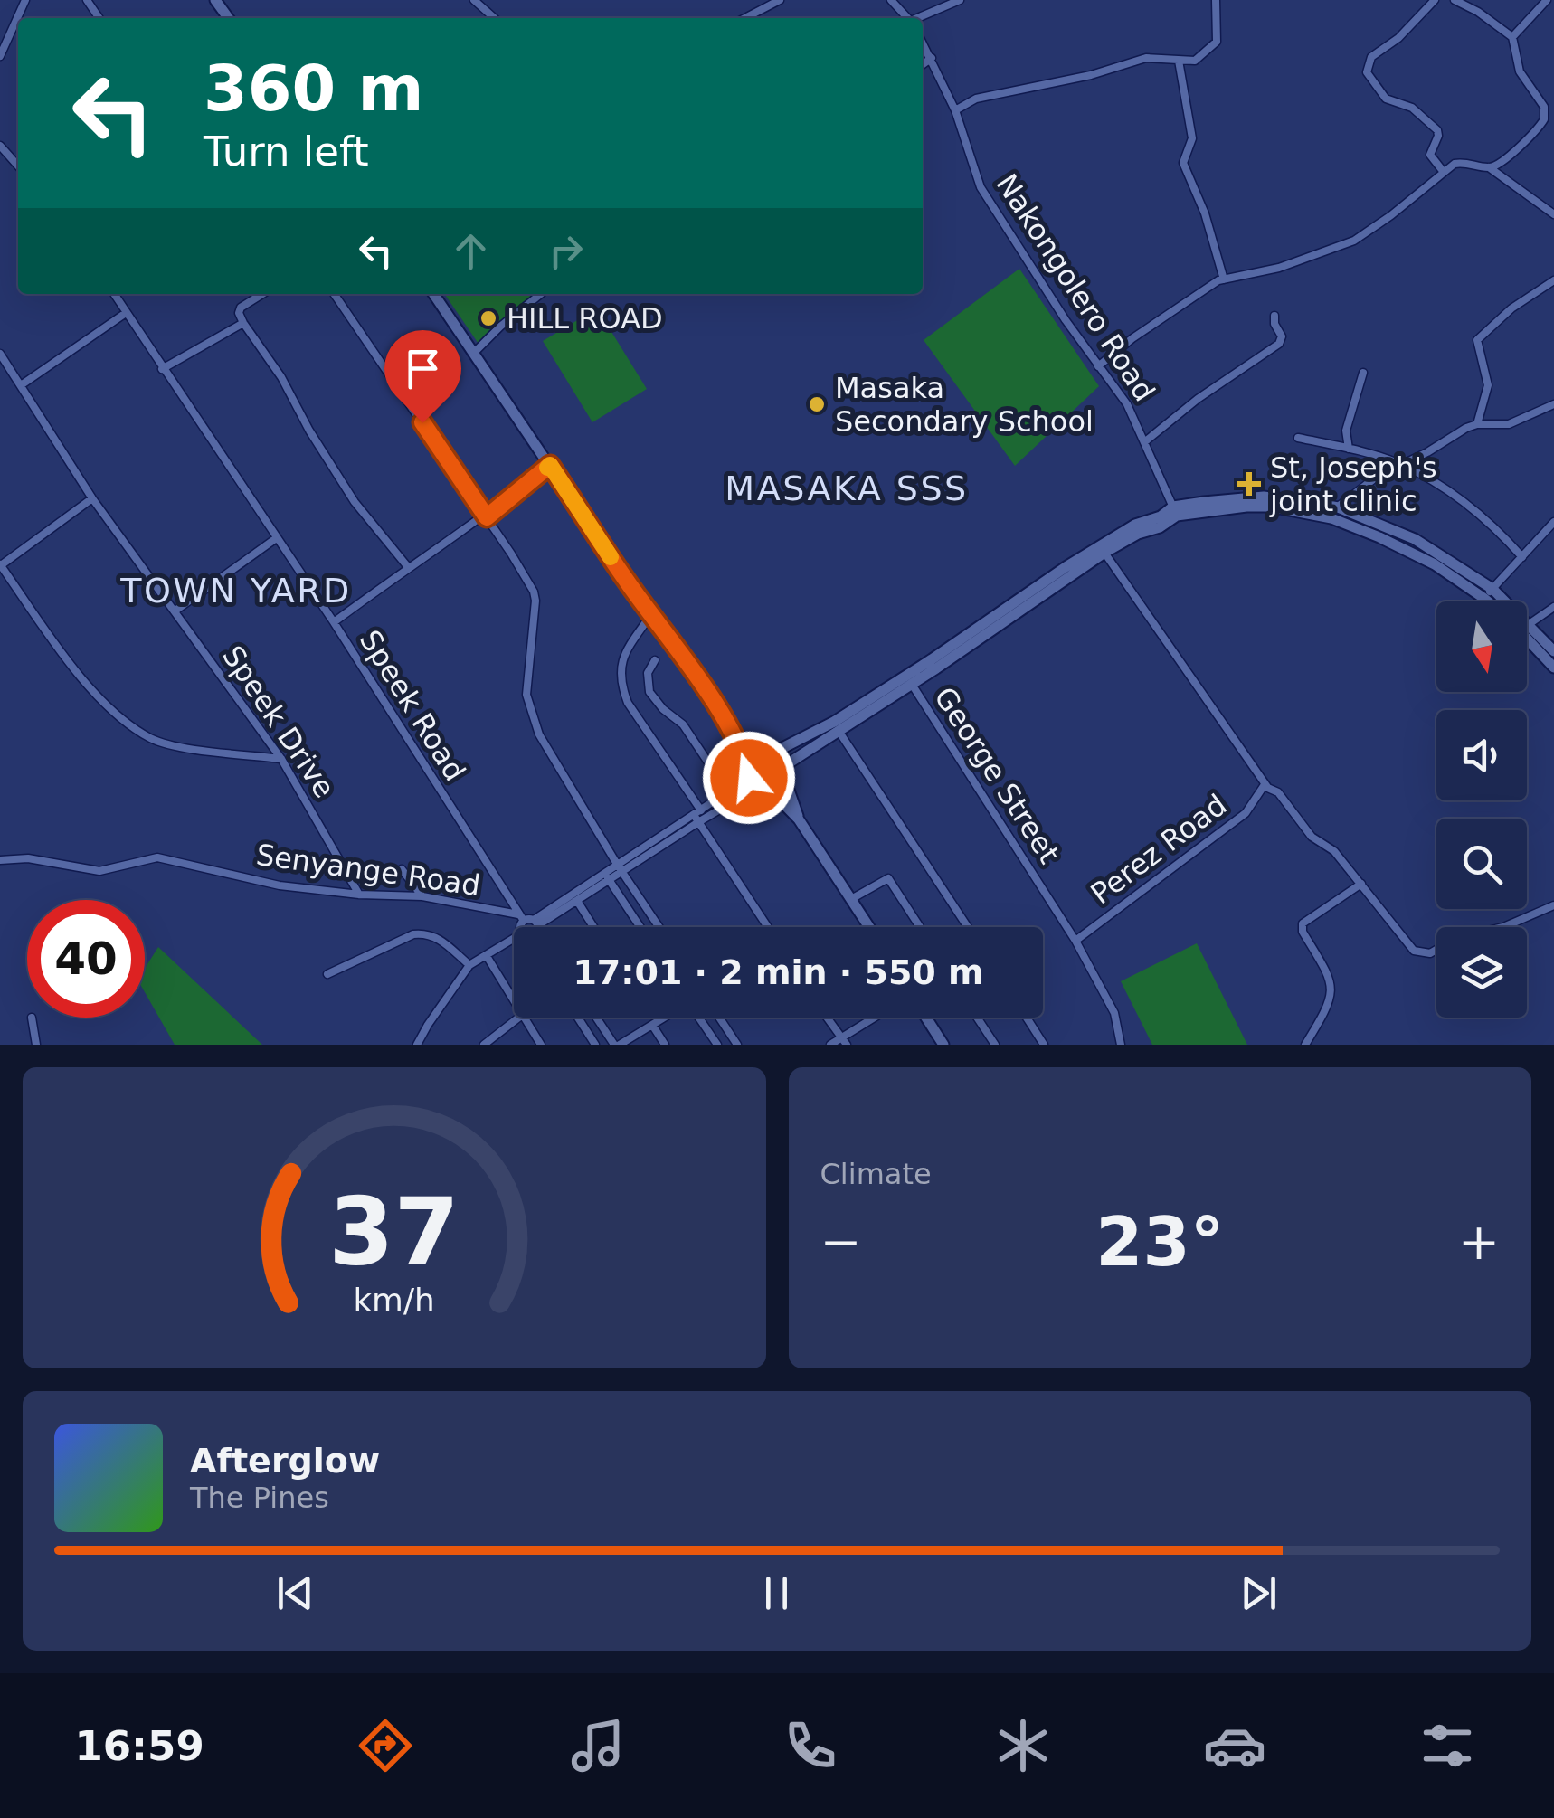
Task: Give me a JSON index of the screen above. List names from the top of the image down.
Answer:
{
  "streets": {
    "street": [
      "Nakongolero Road",
      "Speek Road",
      "Speek Drive",
      "George Street",
      "Perez Road",
      "Senyange Road"
    ]
  },
  "crossings": [
    ["Speek Road", "Senyange Road"],
    ["Speek Drive", "Senyange Road"],
    ["George Street", "Perez Road"]
  ],
  "districts": ["MASAKA SSS", "TOWN YARD"],
  "places": {
    "other": ["HILL ROAD", "Masaka Secondary School"],
    "health": ["St, Joseph's joint clinic"]
  },
  "north": "bottom",
  "page": {
    "turn": ["360 m", "Turn left"],
    "limit": "40",
    "trip": "17:01 · 2 min · 550 m",
    "tile": "Climate",
    "heat": ["−", "23°", "+"],
    "song": ["Afterglow", "The Pines"],
    "tabs": "16:59",
    "gauge": ["37", "km/h"]
  }
}
